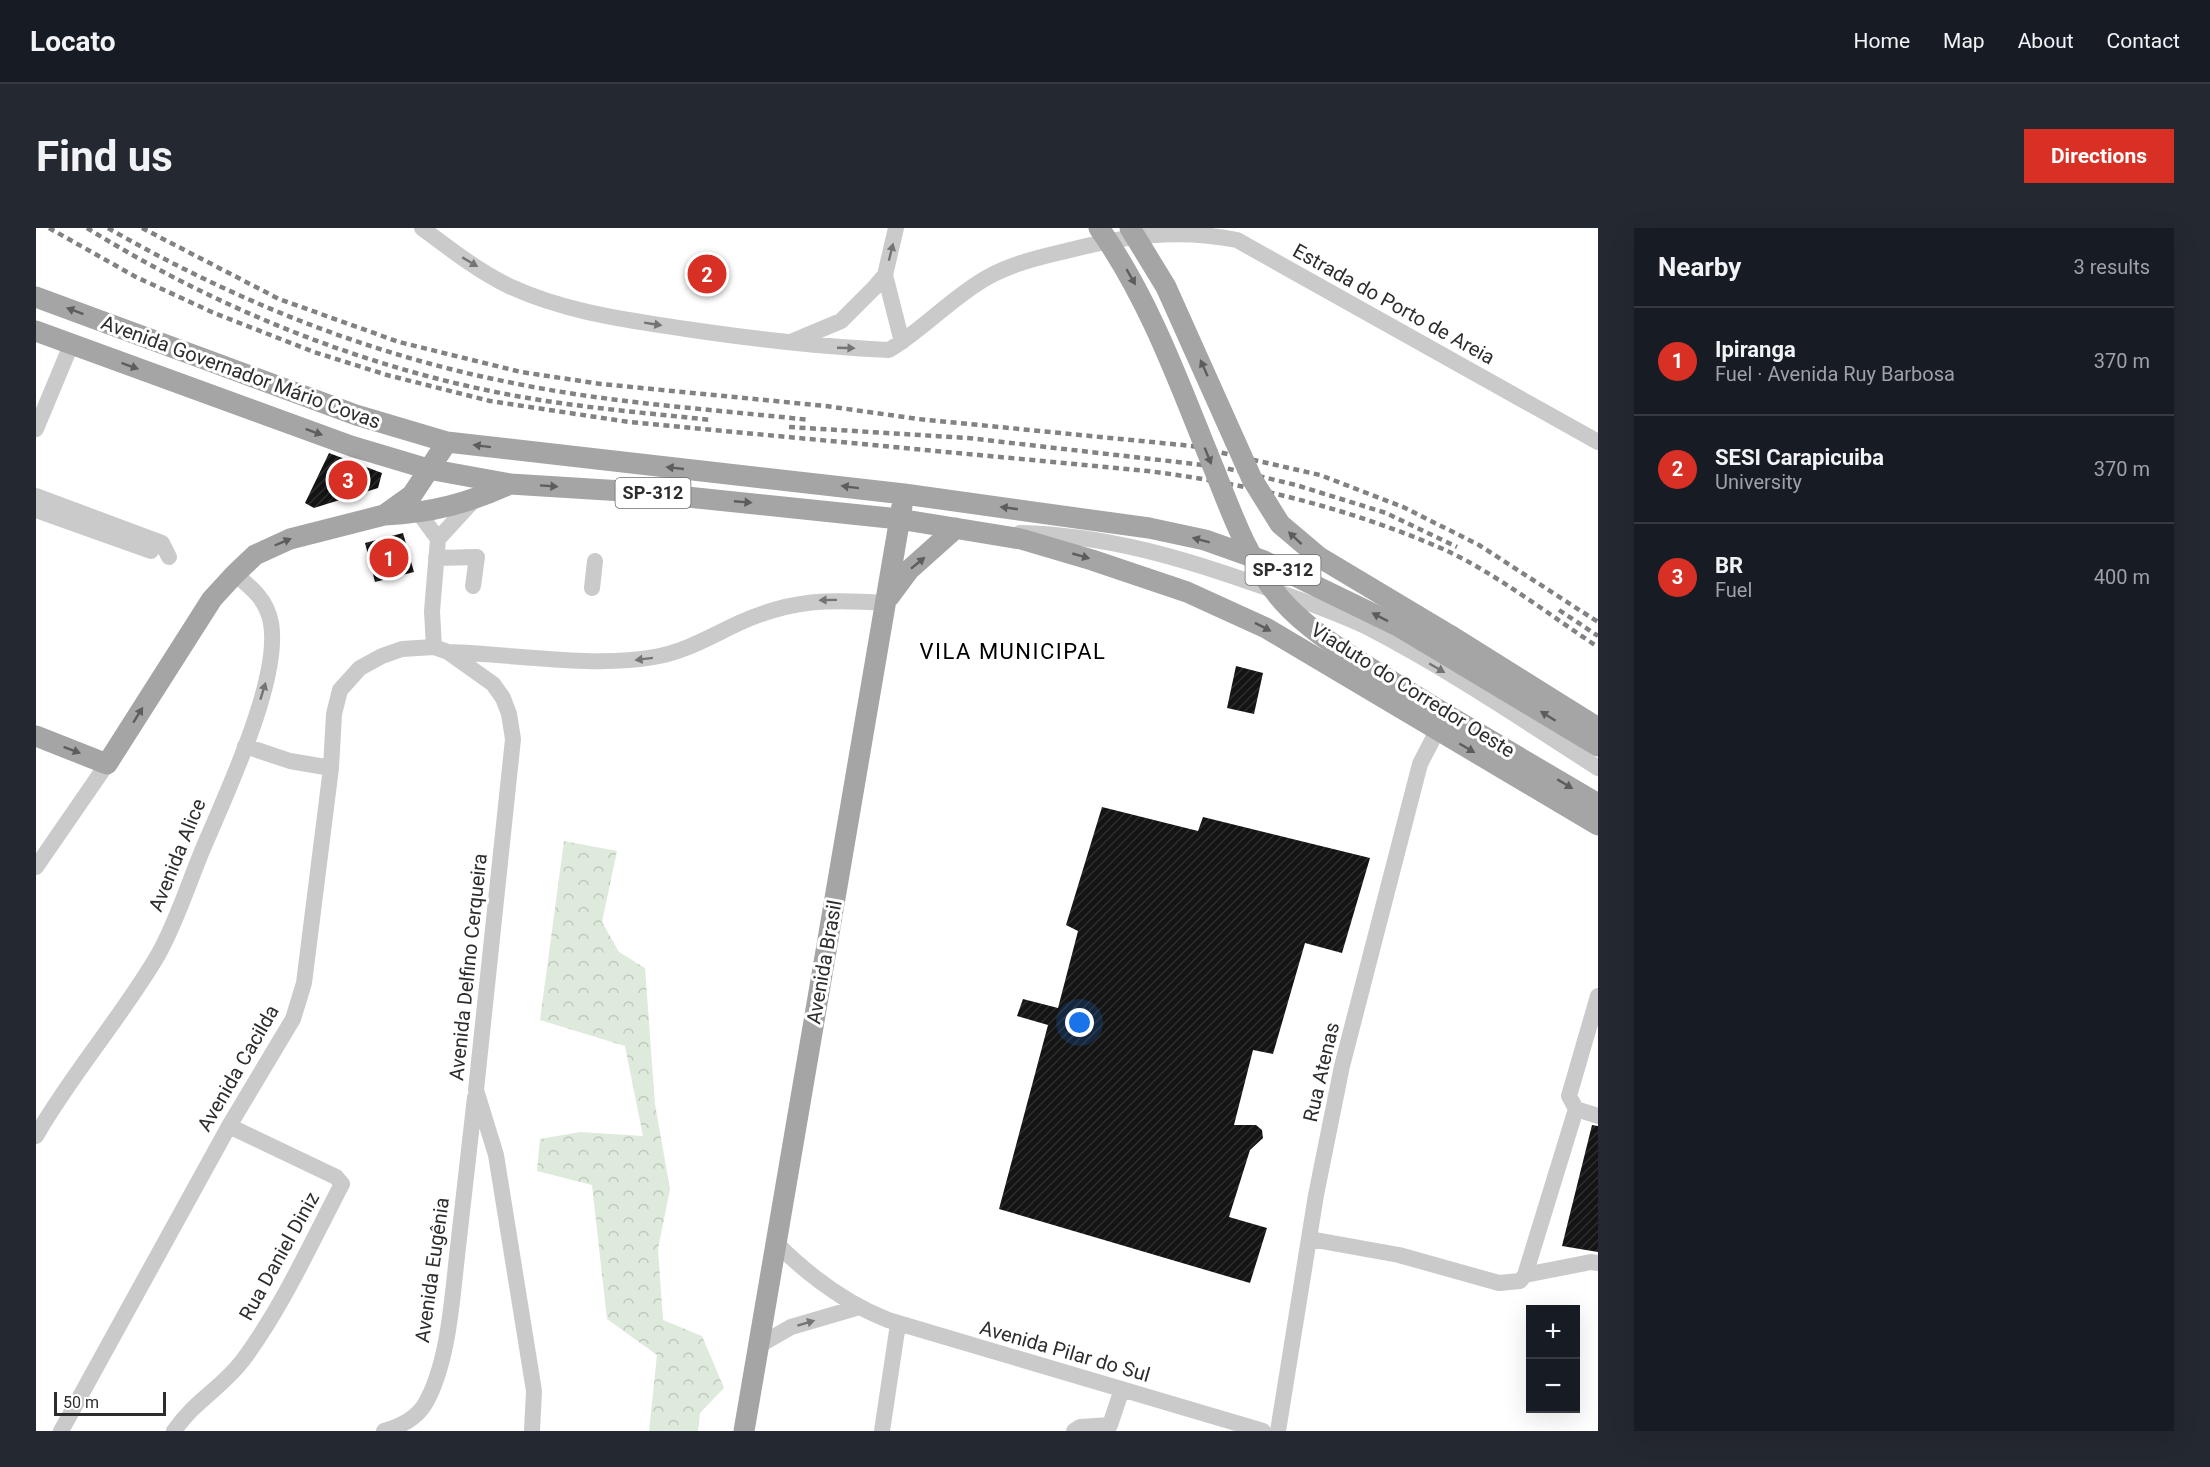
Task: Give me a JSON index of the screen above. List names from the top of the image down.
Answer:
{
  "streets": {
    "main road": [
      "Avenida Governador Mário Covas",
      "SP-312",
      "Viaduto do Corredor Oeste",
      "Avenida Brasil"
    ],
    "street": [
      "Estrada do Porto de Areia",
      "Avenida Alice",
      "Avenida Delfino Cerqueira",
      "Avenida Cacilda",
      "Rua Atenas",
      "Rua Daniel Diniz",
      "Avenida Eugênia",
      "Avenida Pilar do Sul"
    ]
  },
  "crossings": [
    ["Avenida Governador Mário Covas", "SP-312"],
    ["SP-312", "Viaduto do Corredor Oeste"],
    ["SP-312", "Avenida Brasil"],
    ["SP-312", "Rua Atenas"],
    ["Viaduto do Corredor Oeste", "Rua Atenas"],
    ["Avenida Brasil", "Avenida Cacilda"],
    ["Avenida Brasil", "Avenida Pilar do Sul"],
    ["Avenida Delfino Cerqueira", "Avenida Cacilda"],
    ["Avenida Delfino Cerqueira", "Avenida Eugênia"],
    ["Avenida Cacilda", "Rua Daniel Diniz"]
  ],
  "districts": ["VILA MUNICIPAL"],
  "scale_bar": "50 m",
  "page": {
    "header": "Locato",
    "nav": [
      "Home",
      "Map",
      "About",
      "Contact"
    ],
    "buttons": "Directions",
    "title": "Find us",
    "heading": ["Nearby", "3 results"],
    "pins": ["2", "3", "1"],
    "list": [
      {
        "mark": "1",
        "name": "Ipiranga",
        "note": "Fuel · Avenida Ruy Barbosa",
        "value": "370 m"
      },
      {
        "mark": "2",
        "name": "SESI Carapicuiba",
        "note": "University",
        "value": "370 m"
      },
      {
        "mark": "3",
        "name": "BR",
        "note": "Fuel",
        "value": "400 m"
      }
    ],
    "map_buttons": ["+", "−"],
    "scale": "50 m"
  }
}
